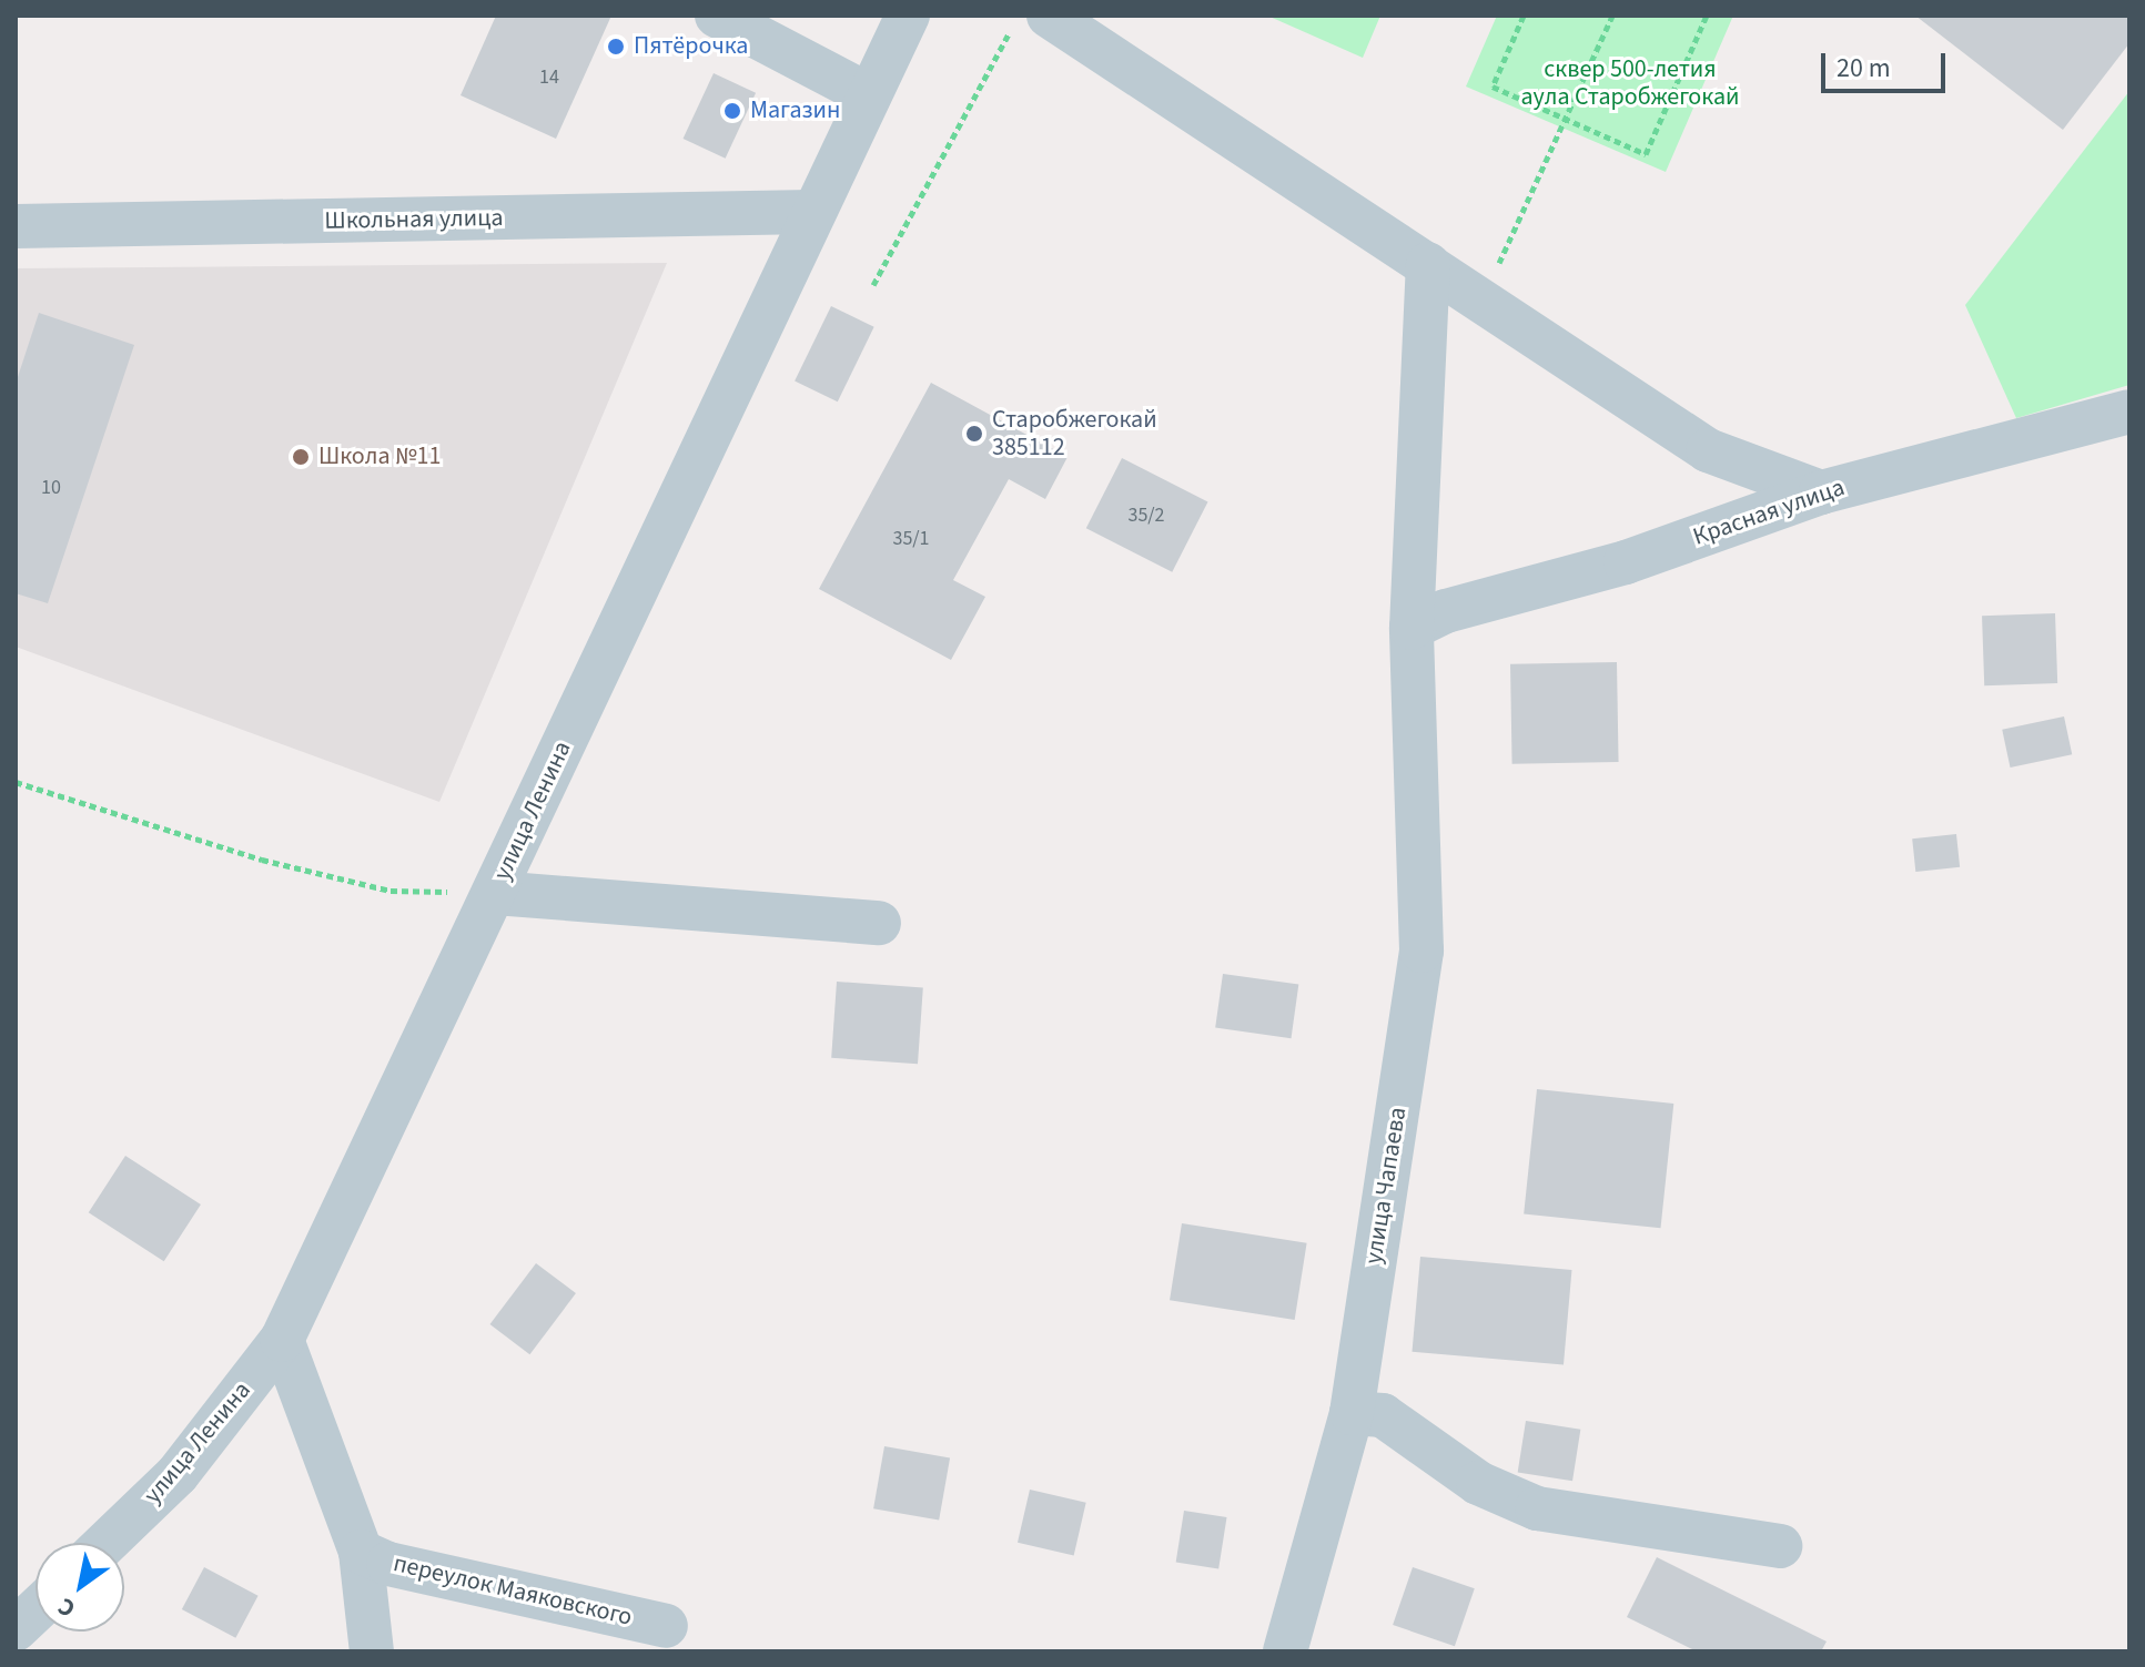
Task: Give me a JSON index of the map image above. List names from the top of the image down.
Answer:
{
  "streets": {
    "street": [
      "Школьная улица",
      "Красная улица",
      "улица Ленина",
      "улица Чапаева",
      "переулок Маяковского"
    ]
  },
  "crossings": [
    ["Школьная улица", "улица Ленина"],
    ["Красная улица", "улица Чапаева"]
  ],
  "parks": ["сквер 500-летия аула Старобжегокай"],
  "places": [
    "Пятёрочка",
    "Магазин",
    "Старобжегокай 385112",
    "Школа №11"
  ],
  "house_numbers": [
    "14",
    "10",
    "35/2",
    "35/1"
  ],
  "scale_bar": "20 m",
  "north": "bottom left"
}
